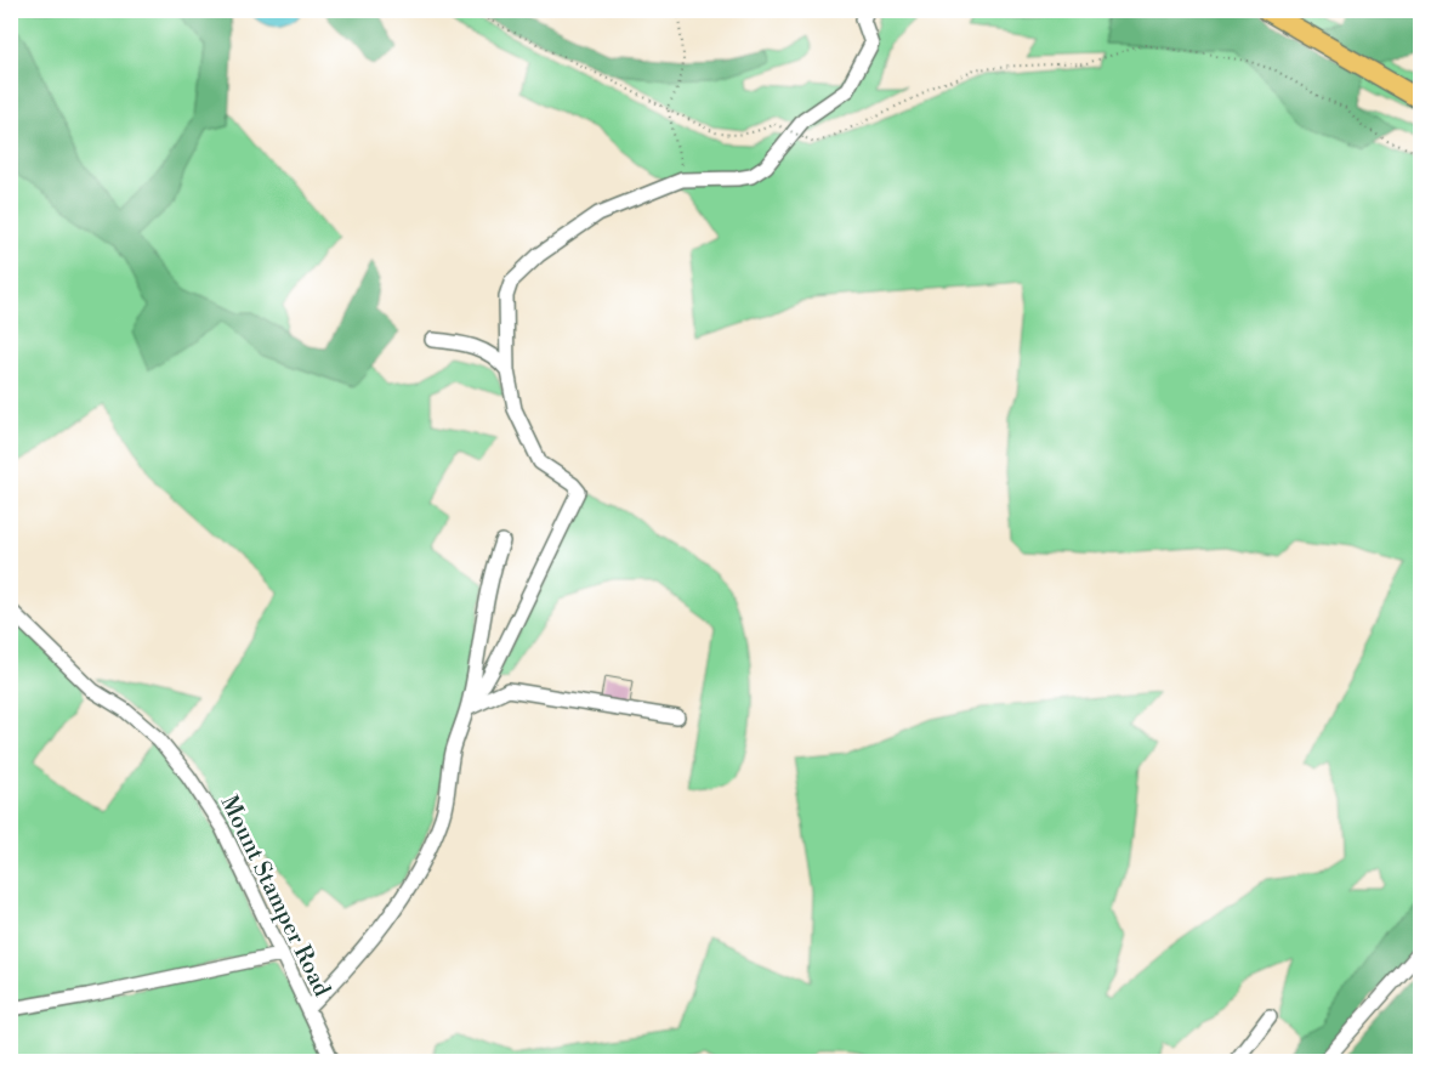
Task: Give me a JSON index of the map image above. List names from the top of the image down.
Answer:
{
  "streets": {
    "street": ["Mount Stamper Road"]
  }
}
